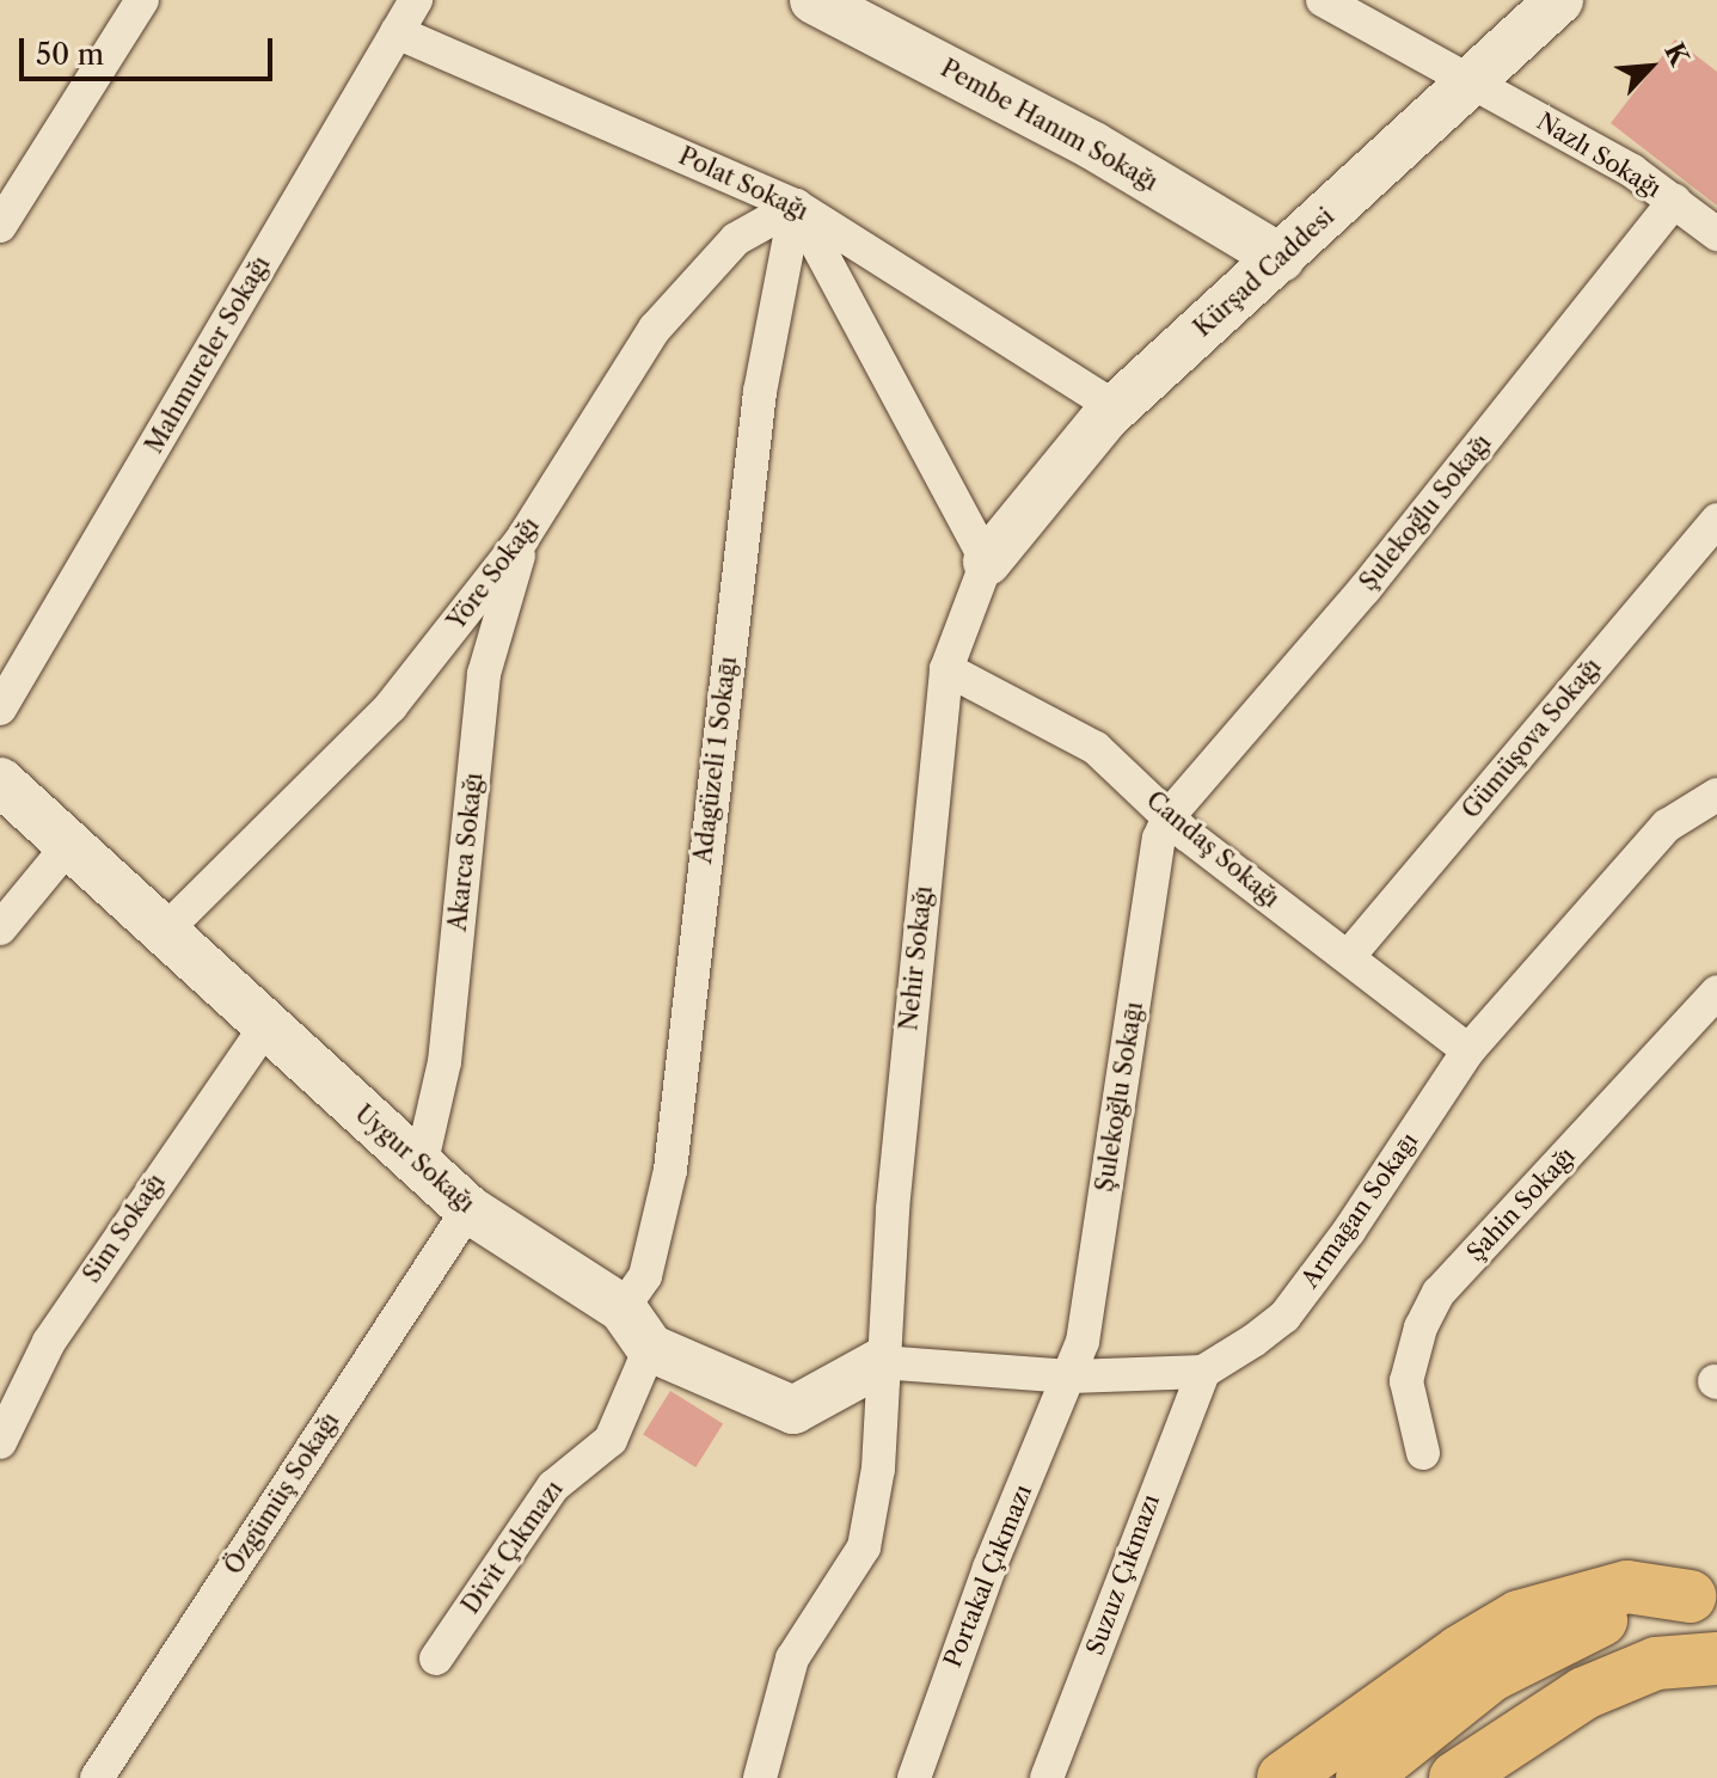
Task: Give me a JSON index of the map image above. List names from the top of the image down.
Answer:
{
  "streets": {
    "street": [
      "Pembe Hanım Sokağı",
      "Nazlı Sokağı",
      "Polat Sokağı",
      "Kürşad Caddesi",
      "Mahmureler Sokağı",
      "Şulekoğlu Sokağı",
      "Yöre Sokağı",
      "Gümüşova Sokağı",
      "Adagüzeli 1 Sokaḡı",
      "Candaş Sokağı",
      "Akarca Sokağı",
      "Nehir Sokağı",
      "Şulekoğlu Sokaḡı",
      "Uygur Sokağı",
      "Şahin Sokağı",
      "Armaḡan Sokaḡı",
      "Sim Sokağı",
      "Özgümüş Sokağı",
      "Divit Çıkmazı",
      "Suzuz Çıkmazı",
      "Portakal Çıkmazı"
    ]
  },
  "crossings": [
    ["Pembe Hanım Sokağı", "Kürşad Caddesi"],
    ["Nazlı Sokağı", "Kürşad Caddesi"],
    ["Nazlı Sokağı", "Şulekoğlu Sokağı"],
    ["Polat Sokağı", "Kürşad Caddesi"],
    ["Polat Sokağı", "Mahmureler Sokağı"],
    ["Polat Sokağı", "Yöre Sokağı"],
    ["Polat Sokağı", "Adagüzeli 1 Sokaḡı"],
    ["Kürşad Caddesi", "Nehir Sokağı"],
    ["Şulekoğlu Sokağı", "Candaş Sokağı"],
    ["Şulekoğlu Sokağı", "Şulekoğlu Sokaḡı"],
    ["Yöre Sokağı", "Adagüzeli 1 Sokaḡı"],
    ["Yöre Sokağı", "Akarca Sokağı"],
    ["Yöre Sokağı", "Uygur Sokağı"],
    ["Gümüşova Sokağı", "Candaş Sokağı"],
    ["Adagüzeli 1 Sokaḡı", "Uygur Sokağı"],
    ["Candaş Sokağı", "Nehir Sokağı"],
    ["Candaş Sokağı", "Şulekoğlu Sokaḡı"],
    ["Candaş Sokağı", "Armaḡan Sokaḡı"],
    ["Akarca Sokağı", "Uygur Sokağı"],
    ["Şulekoğlu Sokaḡı", "Portakal Çıkmazı"],
    ["Uygur Sokağı", "Sim Sokağı"],
    ["Uygur Sokağı", "Özgümüş Sokağı"],
    ["Uygur Sokağı", "Divit Çıkmazı"],
    ["Armaḡan Sokaḡı", "Suzuz Çıkmazı"]
  ],
  "scale_bar": "50 m",
  "north": "top right"
}
